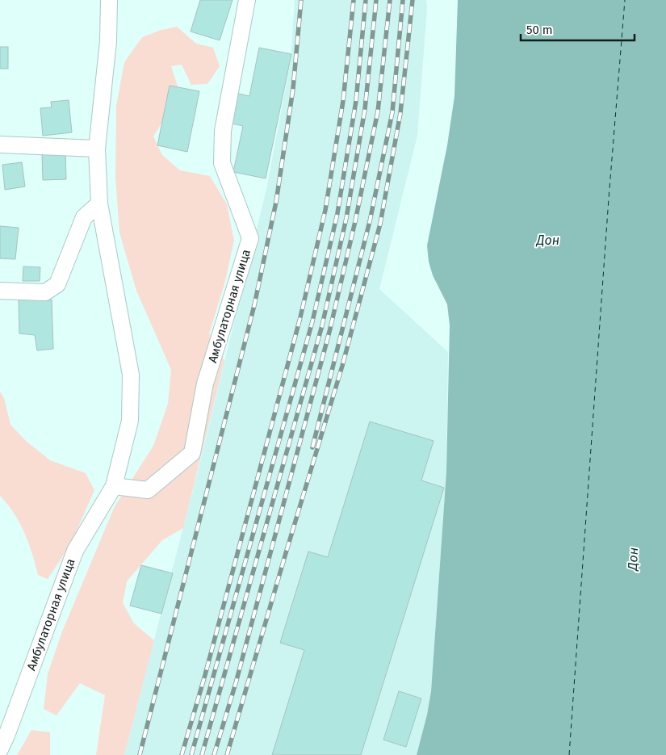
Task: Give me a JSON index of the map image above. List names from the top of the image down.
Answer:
{
  "streets": {
    "street": ["Амбулаторная улица"]
  },
  "water": ["Дон"],
  "scale_bar": "50 m"
}
